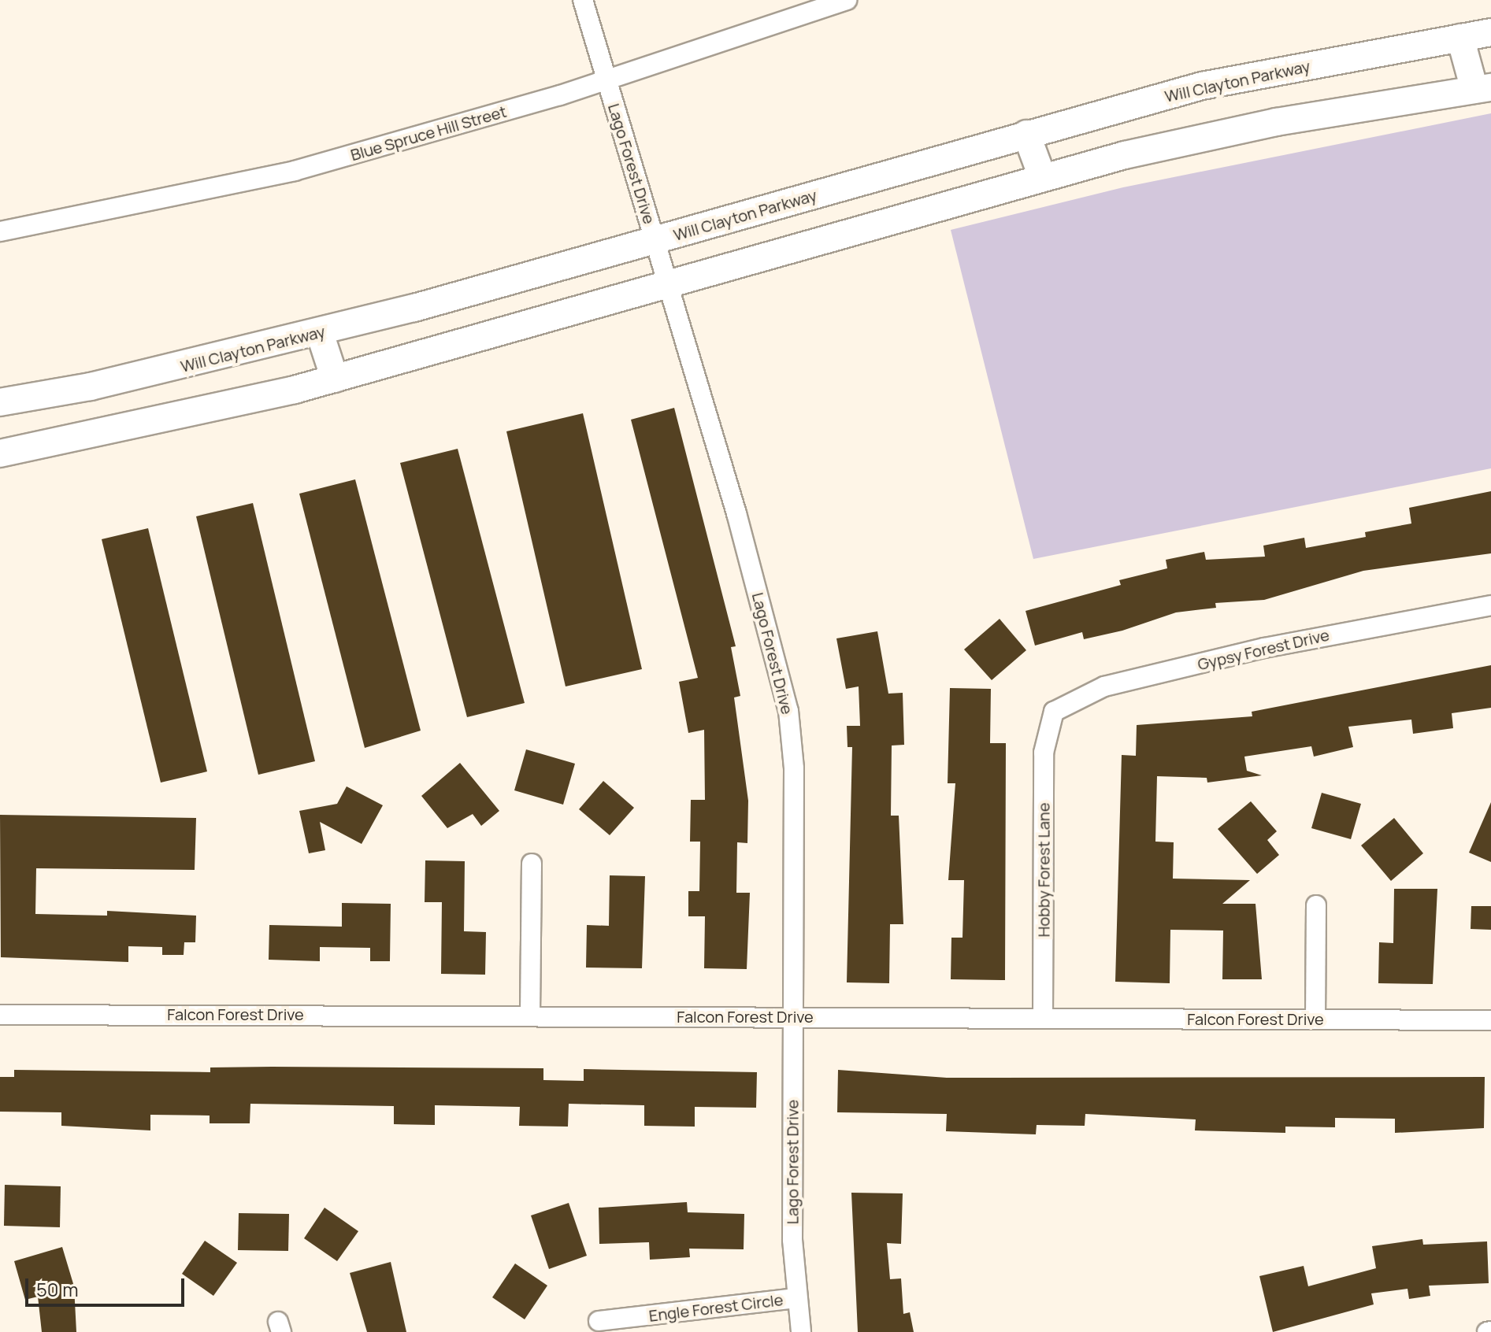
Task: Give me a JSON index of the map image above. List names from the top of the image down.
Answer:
{
  "streets": {
    "main road": ["Will Clayton Parkway"],
    "street": [
      "Blue Spruce Hill Street",
      "Lago Forest Drive",
      "Gypsy Forest Drive",
      "Hobby Forest Lane",
      "Falcon Forest Drive",
      "Engle Forest Circle"
    ]
  },
  "crossings": [
    ["Will Clayton Parkway", "Lago Forest Drive"],
    ["Blue Spruce Hill Street", "Lago Forest Drive"],
    ["Lago Forest Drive", "Falcon Forest Drive"],
    ["Lago Forest Drive", "Engle Forest Circle"],
    ["Gypsy Forest Drive", "Hobby Forest Lane"],
    ["Hobby Forest Lane", "Falcon Forest Drive"]
  ],
  "scale_bar": "50 m"
}
